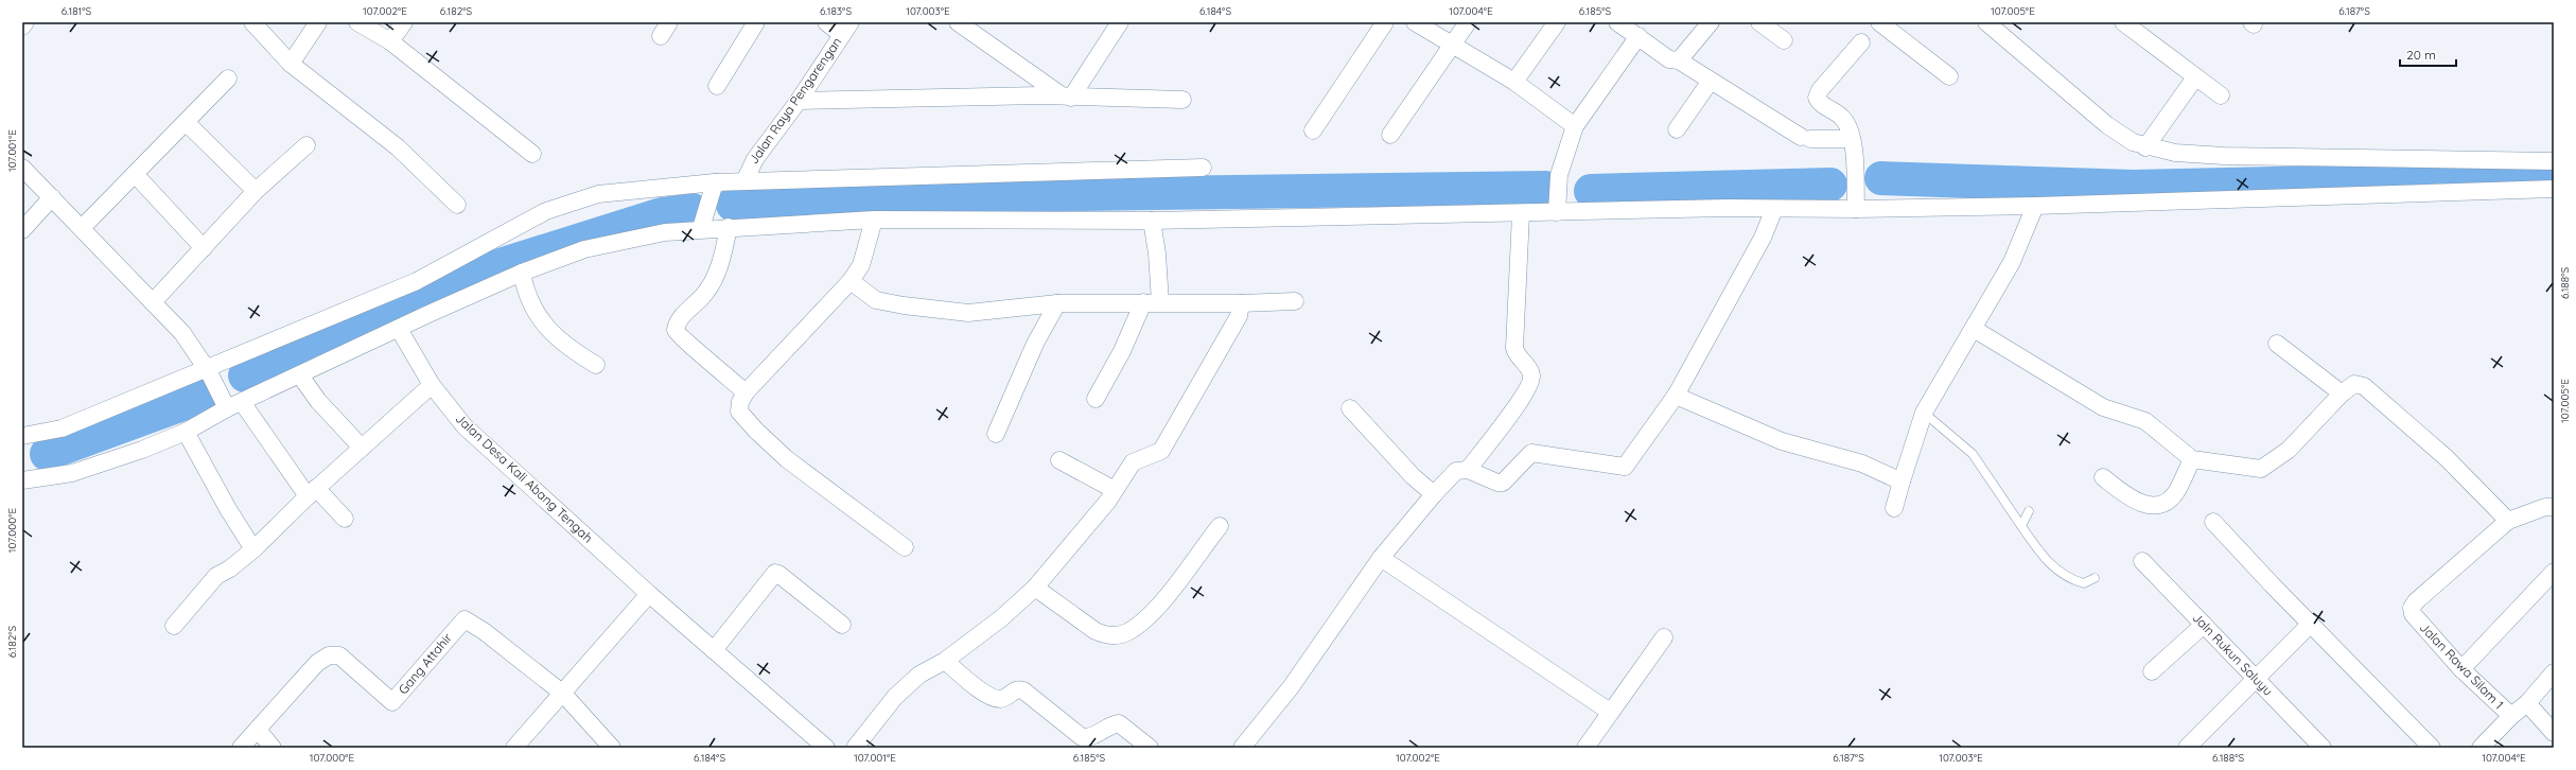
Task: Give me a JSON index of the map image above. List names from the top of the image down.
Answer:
{
  "streets": {
    "street": [
      "Jalan Raya Pengarengan",
      "Jalan Desa Kali Abang Tengah",
      "Jaln Rukun Saluyu",
      "Gang Attahir",
      "Jalan Rawa Silam 1"
    ]
  },
  "scale_bar": "20 m",
  "coordinates": [
    "6.181°S",
    "107.002°E",
    "6.182°S",
    "6.183°S",
    "107.003°E",
    "6.184°S",
    "107.004°E",
    "6.185°S",
    "107.005°E",
    "6.187°S",
    "107.001°E",
    "6.188°S",
    "107.000°E"
  ]
}
